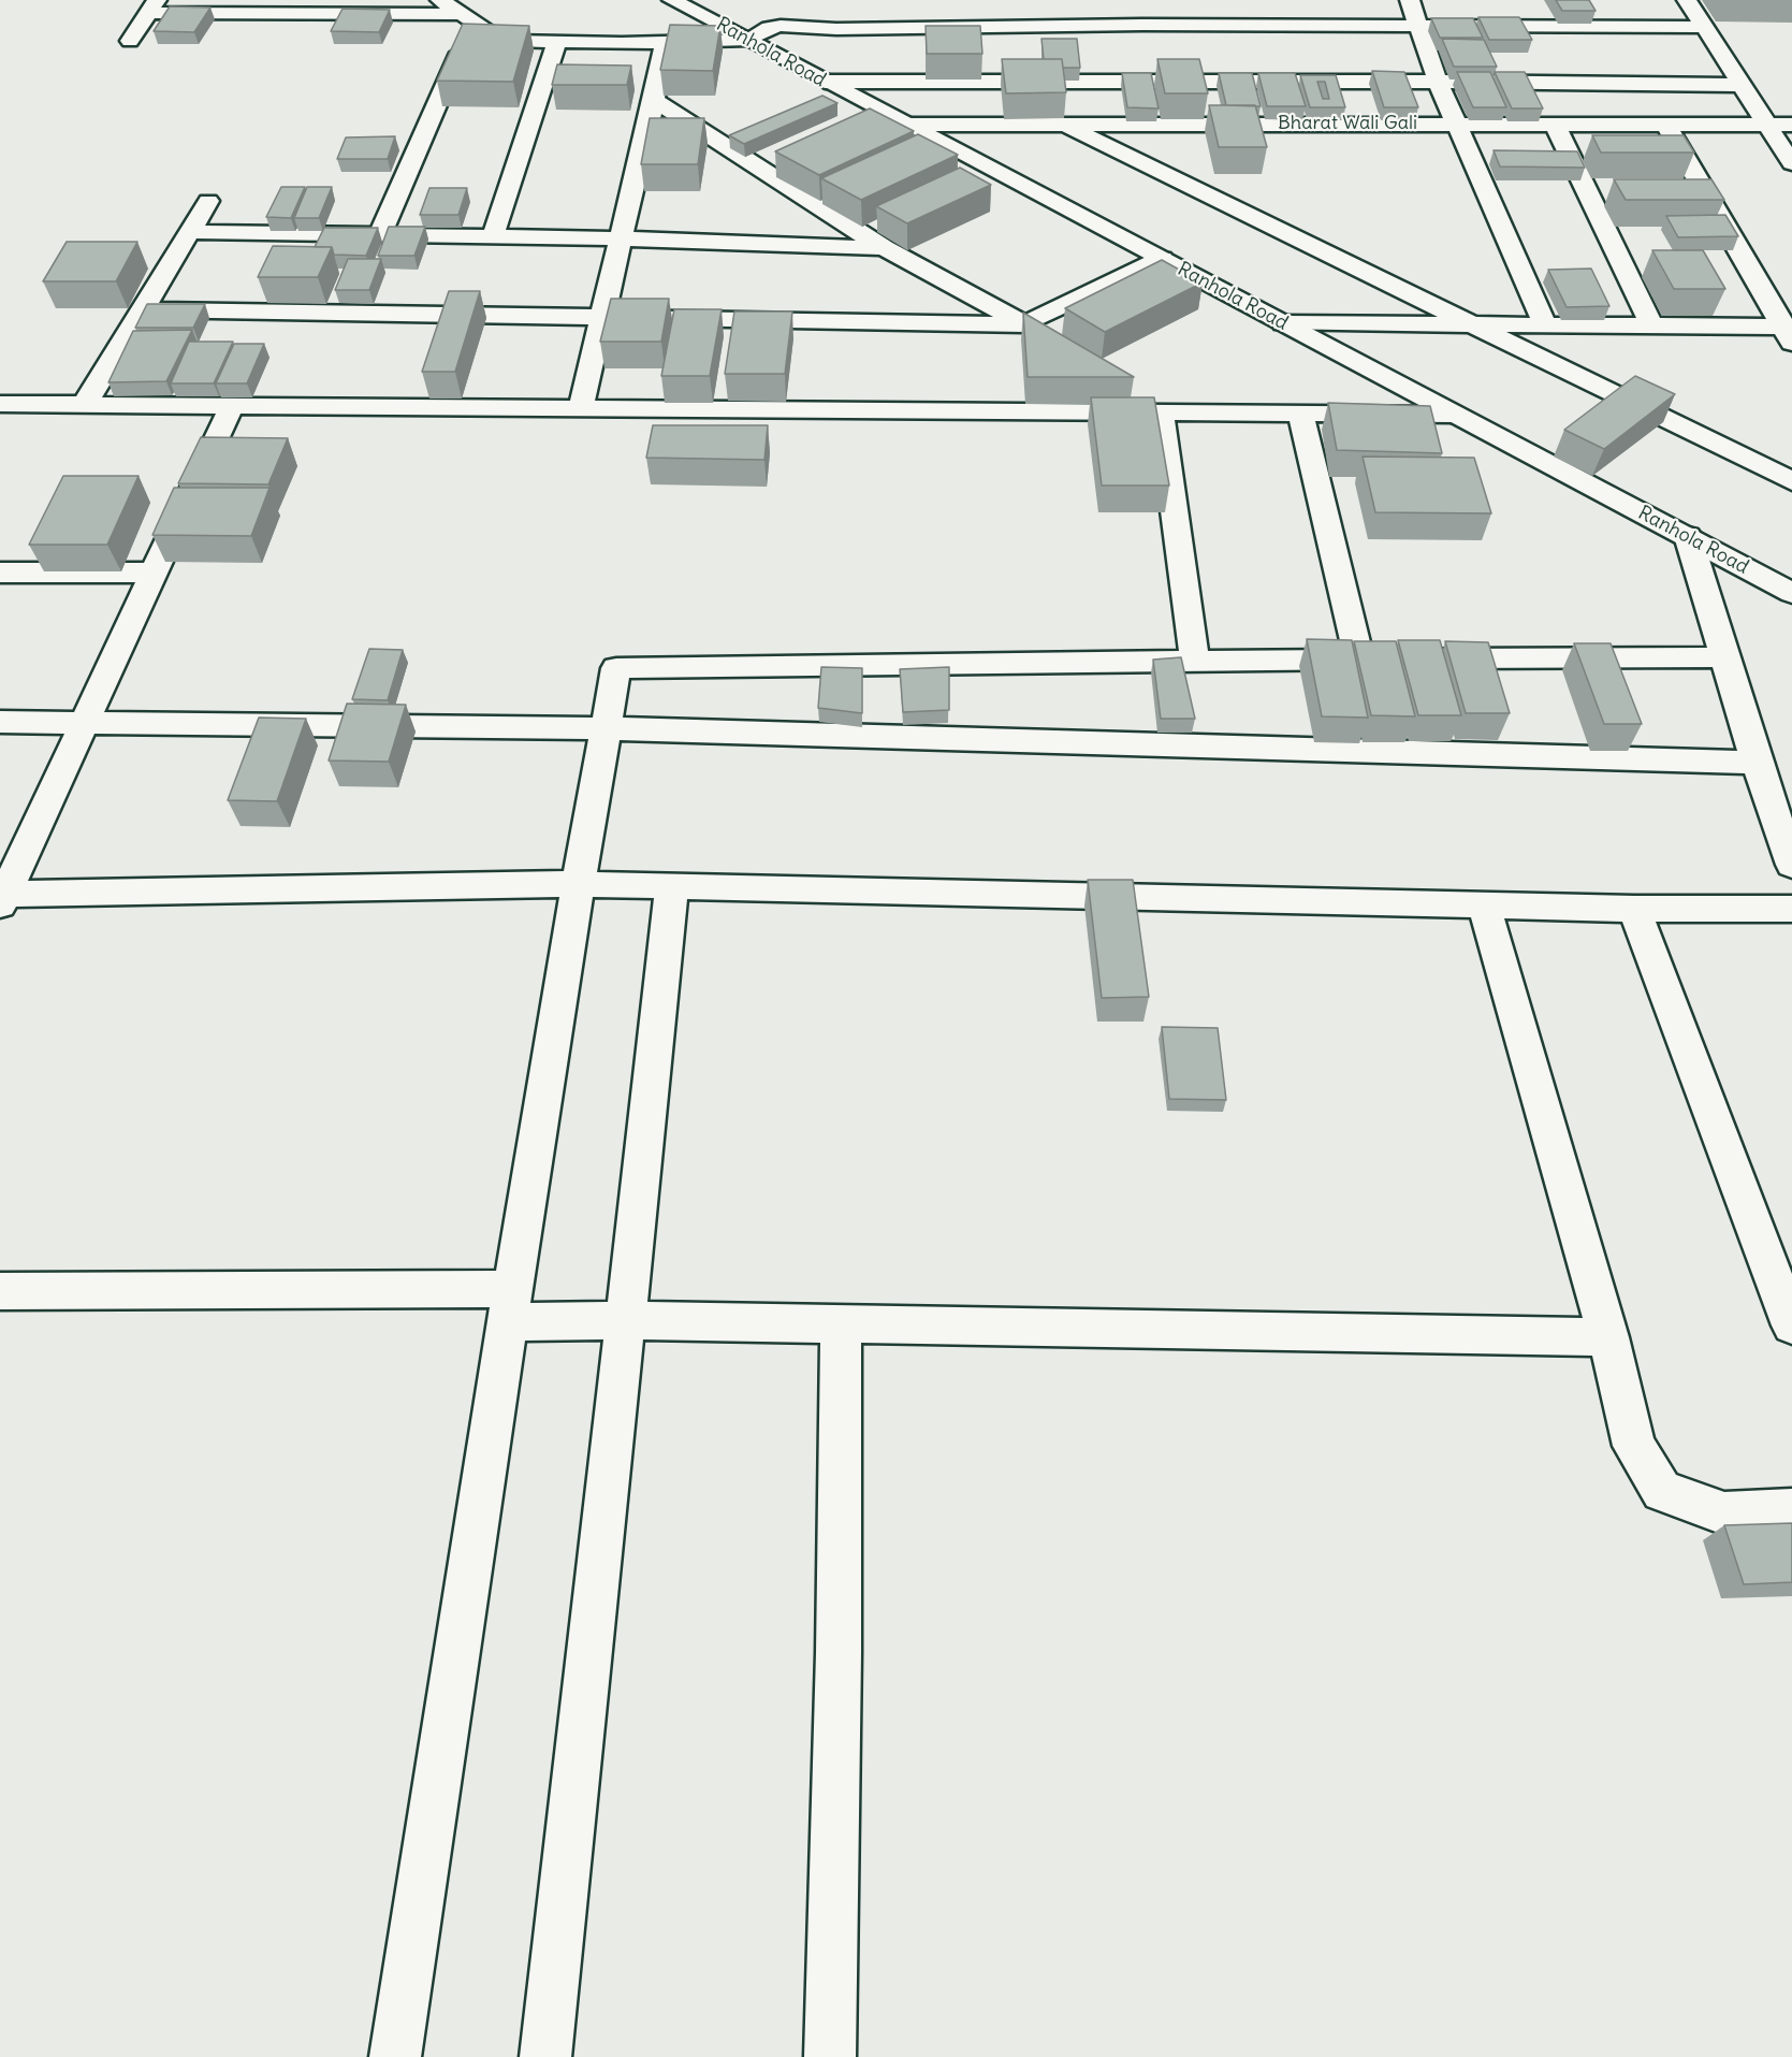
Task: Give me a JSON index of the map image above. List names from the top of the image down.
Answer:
{
  "streets": {
    "street": ["Ranhola Road", "Bharat Wali Gali"]
  },
  "crossings": [
    ["Ranhola Road", "Bharat Wali Gali"]
  ]
}
